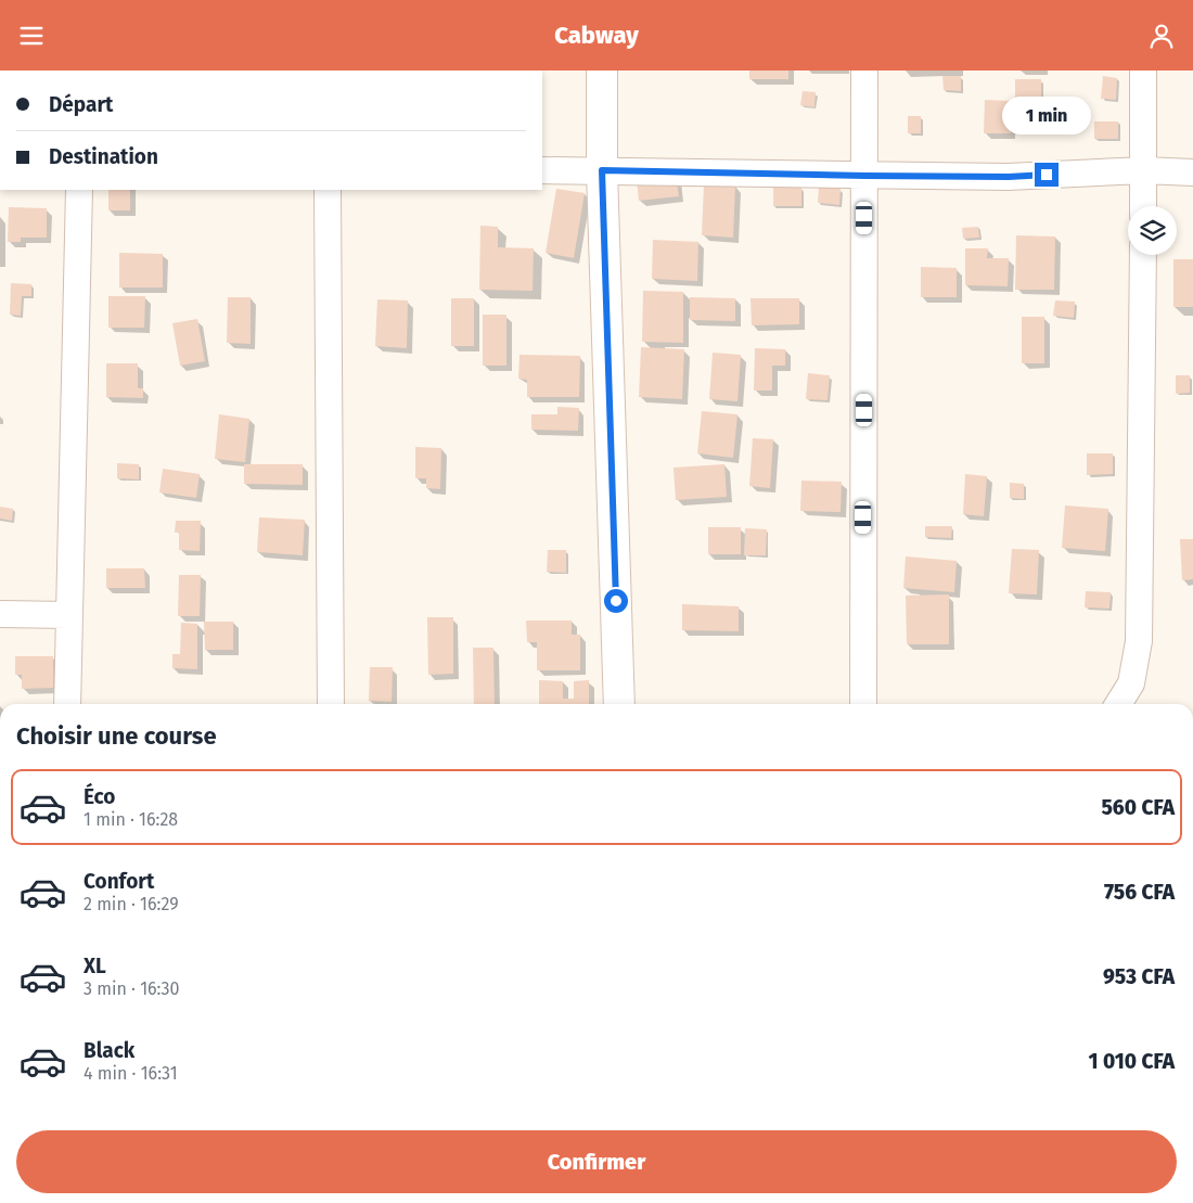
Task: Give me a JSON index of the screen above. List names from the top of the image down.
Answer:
{
  "page": {
    "header": "Cabway",
    "banner": ["Départ", "Destination"],
    "bubble": "1 min",
    "heading": "Choisir une course",
    "list": [
      {
        "name": "Éco",
        "note": "1 min · 16:28",
        "value": "560 CFA"
      },
      {
        "name": "Confort",
        "note": "2 min · 16:29",
        "value": "756 CFA"
      },
      {
        "name": "XL",
        "note": "3 min · 16:30",
        "value": "953 CFA"
      },
      {
        "name": "Black",
        "note": "4 min · 16:31",
        "value": "1 010 CFA"
      }
    ],
    "buttons": "Confirmer"
  }
}
